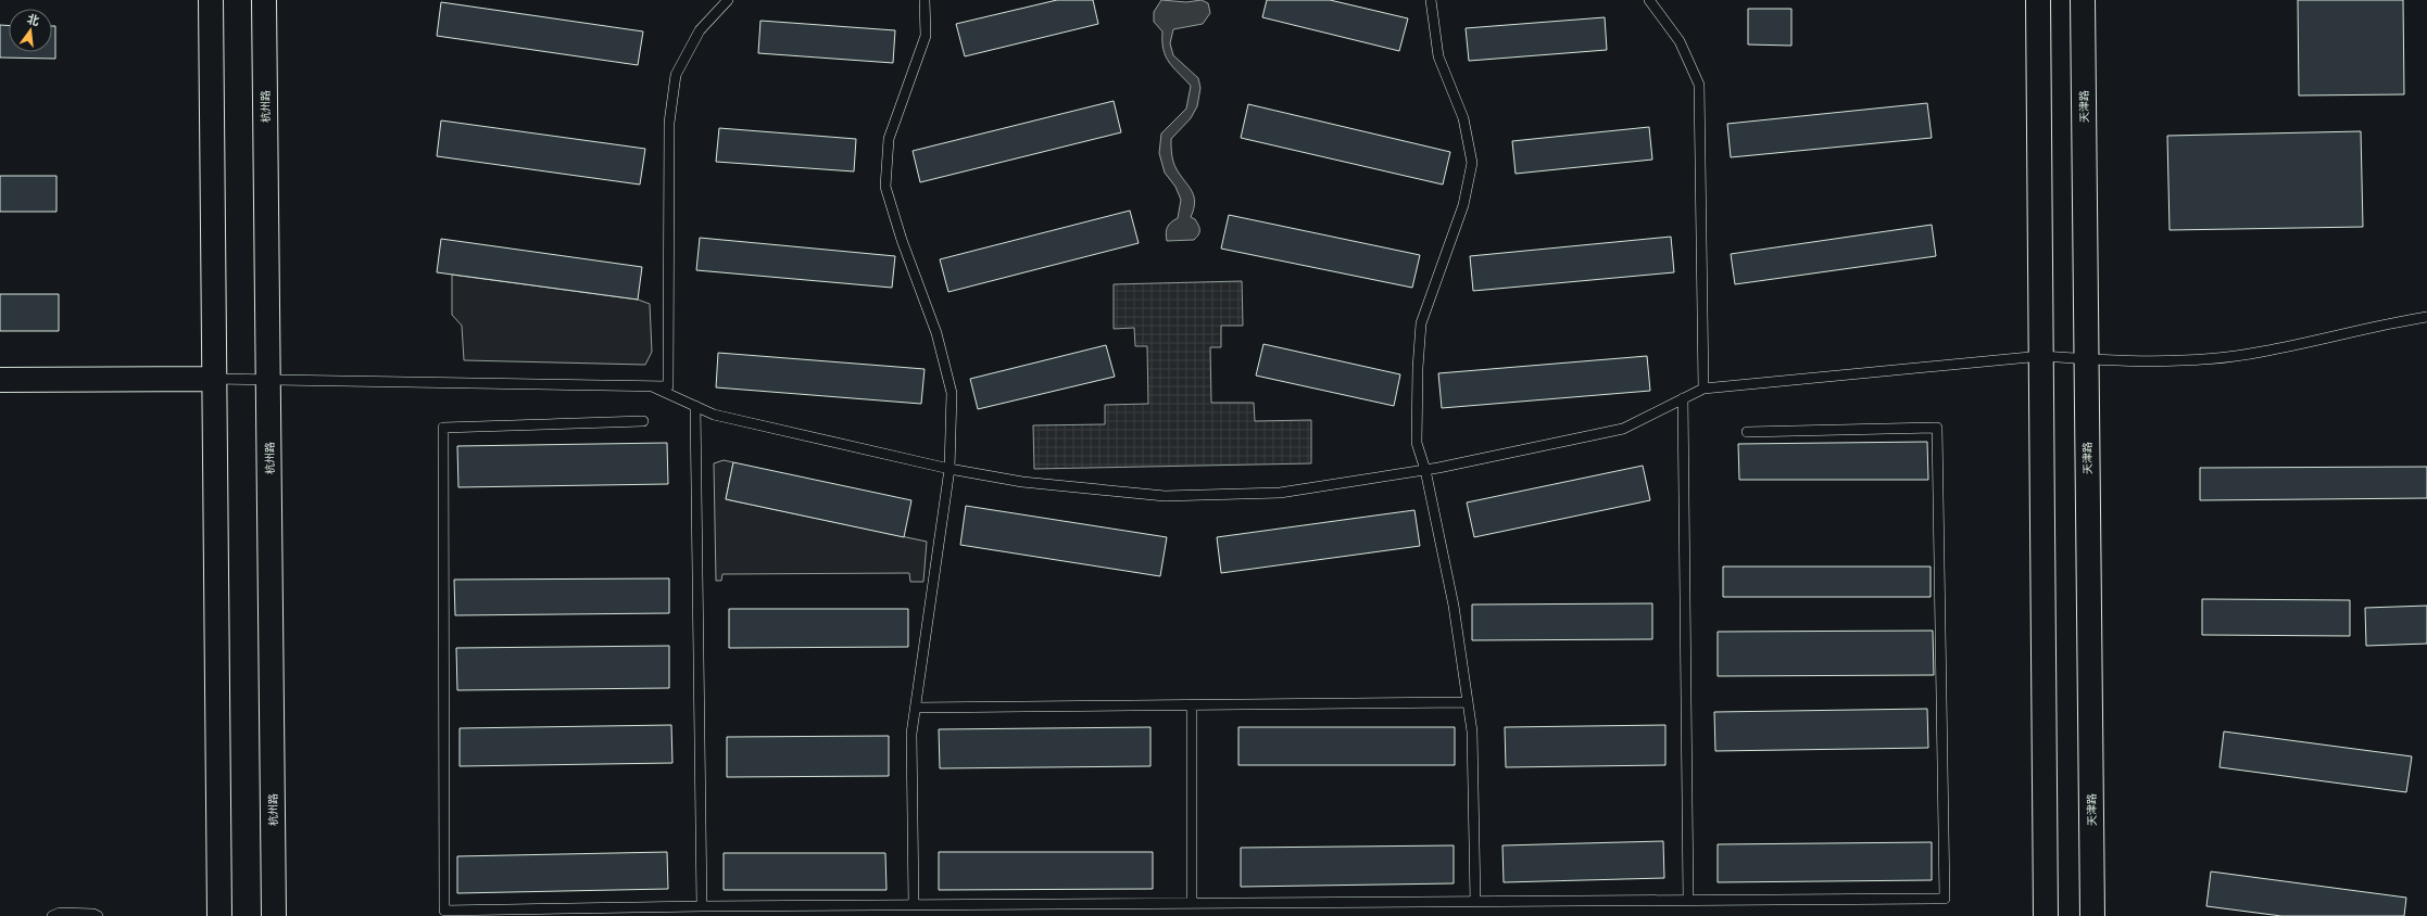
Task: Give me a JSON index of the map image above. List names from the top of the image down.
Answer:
{
  "streets": {
    "street": ["杭州路", "天津路"]
  },
  "north": "top"
}
